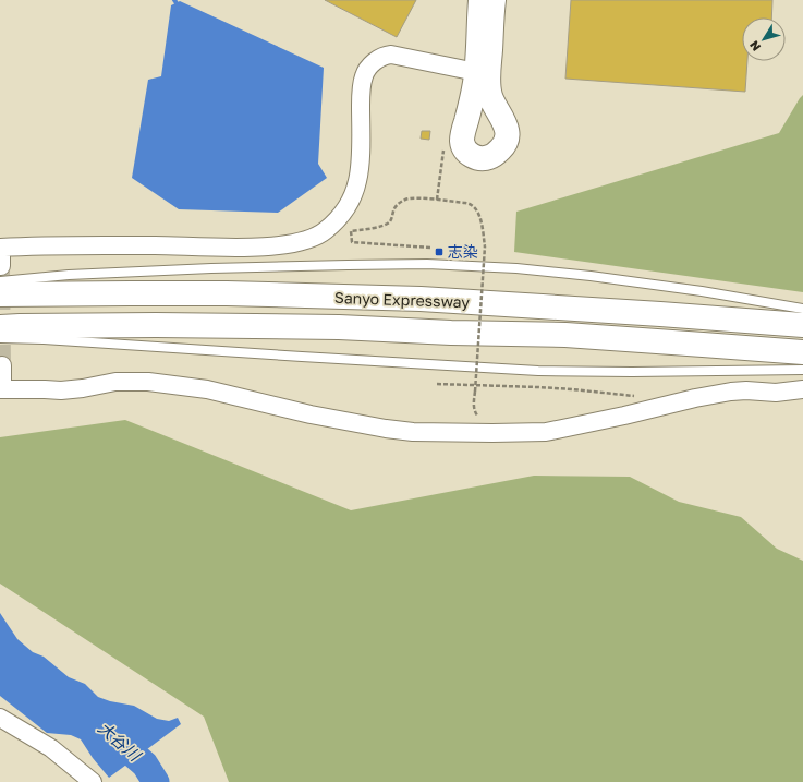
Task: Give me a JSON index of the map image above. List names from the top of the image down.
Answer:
{
  "streets": {
    "main road": ["Sanyo Expressway"]
  },
  "water": ["大谷川"],
  "places": {
    "transit": ["志染"]
  },
  "north": "bottom left"
}
